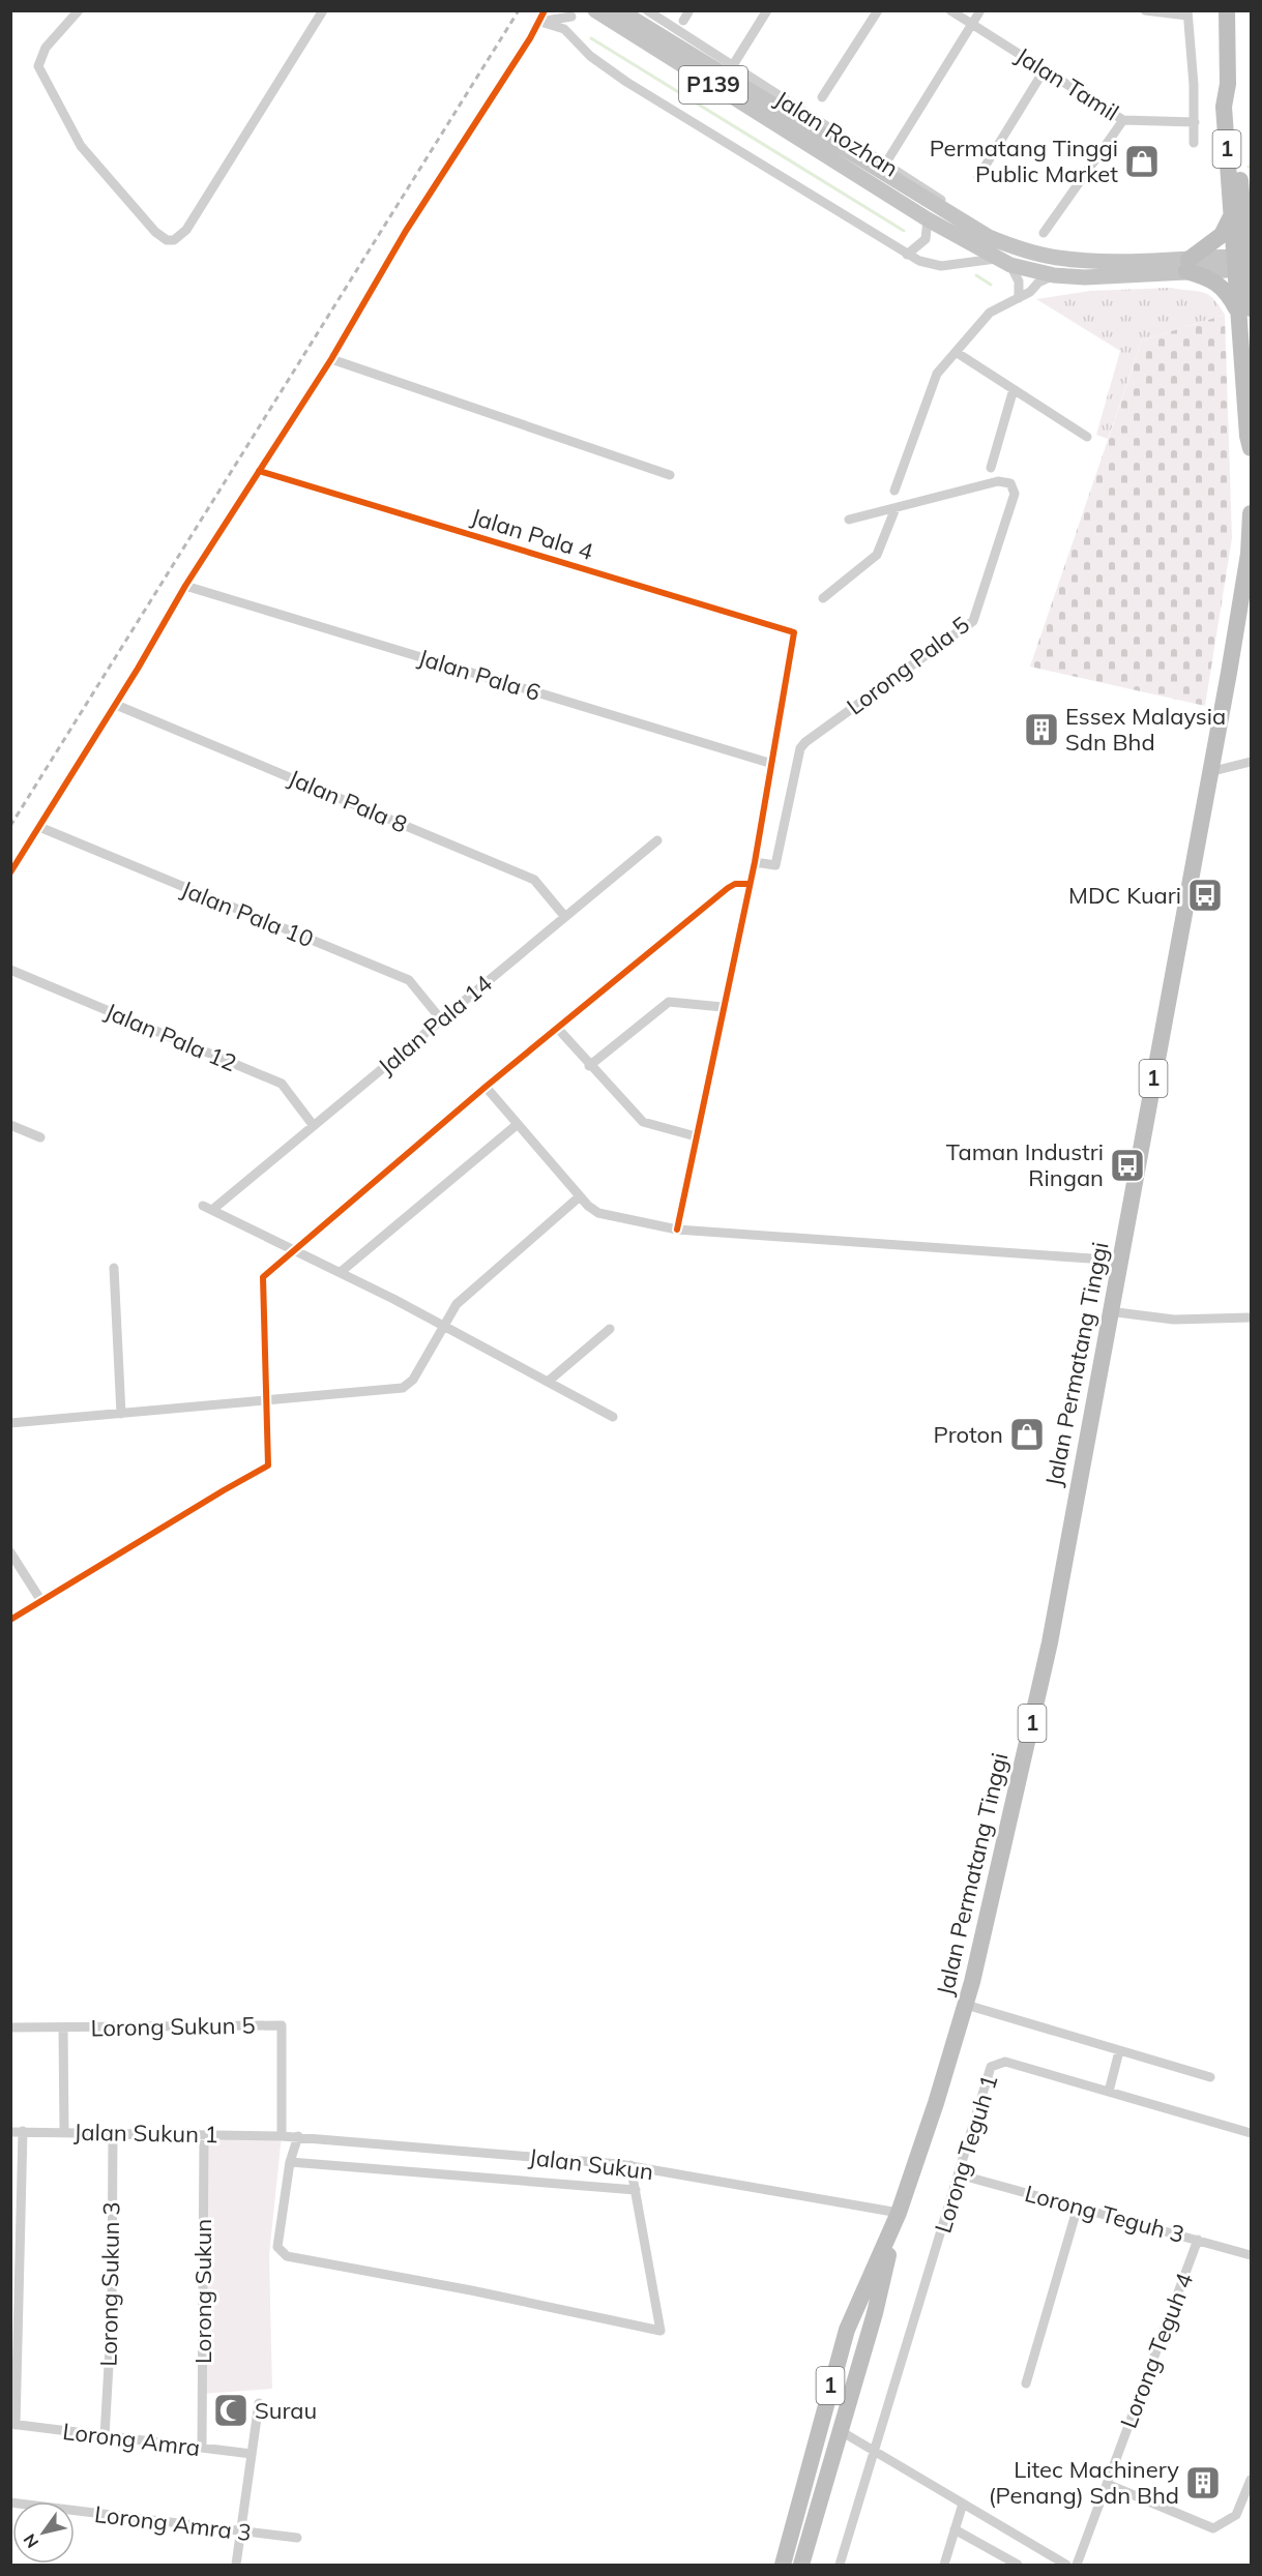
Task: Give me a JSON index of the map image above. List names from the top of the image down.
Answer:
{
  "streets": {
    "highway": ["1", "Jalan Permatang Tinggi"],
    "main road": ["P139", "Jalan Rozhan"],
    "street": [
      "Jalan Tamil",
      "Jalan Pala 4",
      "Lorong Pala 5",
      "Jalan Pala 6",
      "Jalan Pala 8",
      "Jalan Pala 10",
      "Jalan Pala 14",
      "Jalan Pala 12",
      "Lorong Sukun 5",
      "Jalan Sukun 1",
      "Lorong Teguh 1",
      "Jalan Sukun",
      "Lorong Teguh 3",
      "Lorong Sukun 3",
      "Lorong Sukun",
      "Lorong Teguh 4",
      "Lorong Amra",
      "Lorong Amra 3"
    ]
  },
  "crossings": [
    ["Jalan Rozhan", "1"],
    ["Jalan Pala 4", "Jalan Pala 6"],
    ["Jalan Pala 8", "Jalan Pala 14"],
    ["Jalan Pala 10", "Jalan Pala 14"],
    ["Jalan Pala 14", "Jalan Pala 12"],
    ["Jalan Permatang Tinggi", "Jalan Sukun"],
    ["Lorong Sukun 5", "Jalan Sukun 1"],
    ["Lorong Sukun 5", "Jalan Sukun"],
    ["Jalan Sukun 1", "Jalan Sukun"],
    ["Jalan Sukun 1", "Lorong Sukun 3"],
    ["Jalan Sukun 1", "Lorong Sukun"],
    ["Lorong Teguh 1", "Lorong Teguh 3"],
    ["Lorong Teguh 3", "Lorong Teguh 4"],
    ["Lorong Sukun 3", "Lorong Amra"],
    ["Lorong Sukun", "Lorong Amra"]
  ],
  "places": {
    "shop": ["Permatang Tinggi Public Market", "Proton"],
    "building": ["Essex Malaysia Sdn Bhd", "Litec Machinery (Penang) Sdn Bhd"],
    "bus stop": ["MDC Kuari", "Taman Industri Ringan"],
    "mosque": ["Surau"]
  },
  "north": "bottom left"
}
